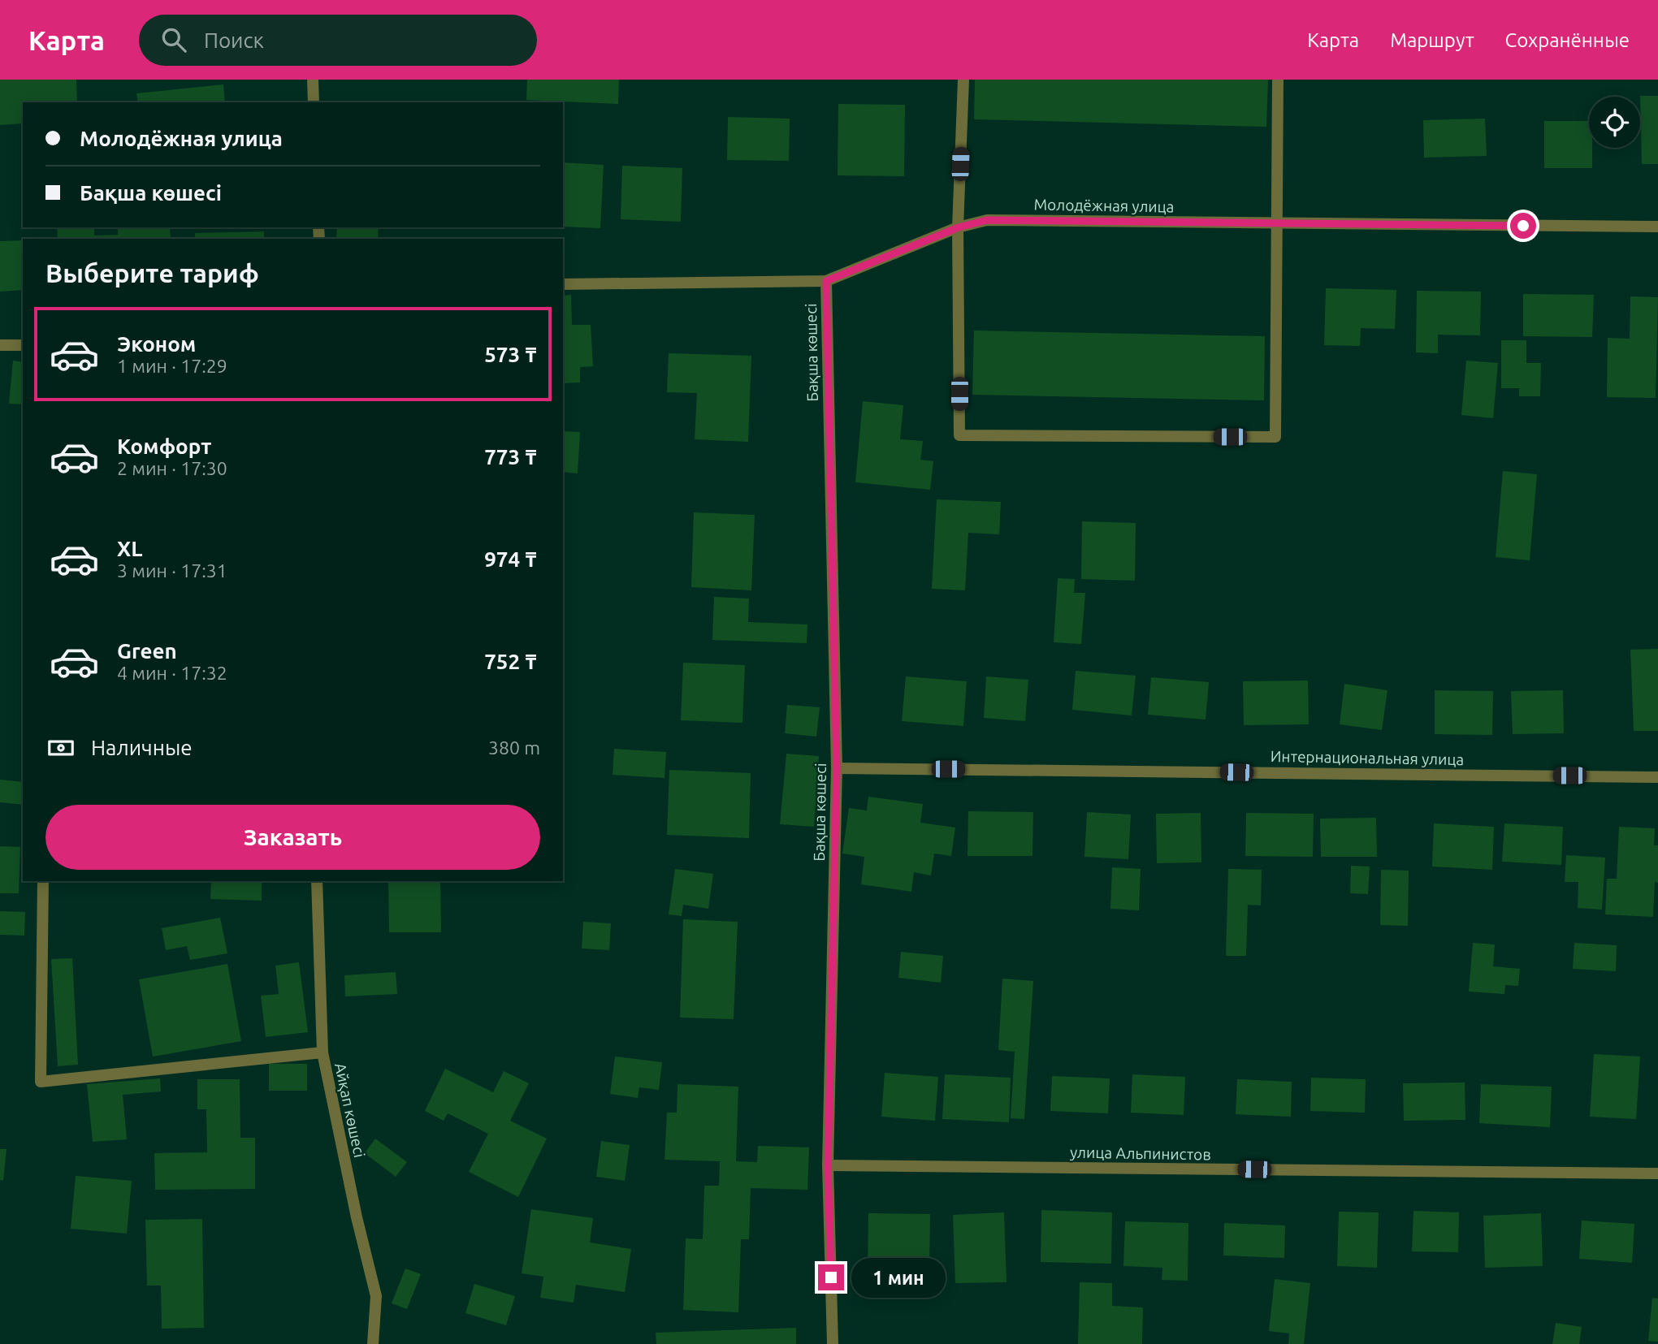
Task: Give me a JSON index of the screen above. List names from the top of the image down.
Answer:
{
  "streets": {
    "street": [
      "Молодёжная улица",
      "Бақша көшесі",
      "Интернациональная улица",
      "Айқап көшесі",
      "улица Альпинистов"
    ]
  },
  "crossings": [
    ["Молодёжная улица", "Бақша көшесі"],
    ["Бақша көшесі", "Интернациональная улица"],
    ["Бақша көшесі", "улица Альпинистов"]
  ],
  "page": {
    "header": "Карта",
    "search": "Поиск",
    "nav": ["Карта", "Маршрут", "Сохранённые"],
    "banner": ["Молодёжная улица", "Бақша көшесі"],
    "heading": "Выберите тариф",
    "list": [
      {
        "name": "Эконом",
        "note": "1 мин · 17:29",
        "value": "573 ₸"
      },
      {
        "name": "Комфорт",
        "note": "2 мин · 17:30",
        "value": "773 ₸"
      },
      {
        "name": "XL",
        "note": "3 мин · 17:31",
        "value": "974 ₸"
      },
      {
        "name": "Green",
        "note": "4 мин · 17:32",
        "value": "752 ₸"
      }
    ],
    "pay": ["Наличные", "380 m"],
    "buttons": "Заказать",
    "bubble": "1 мин"
  }
}
